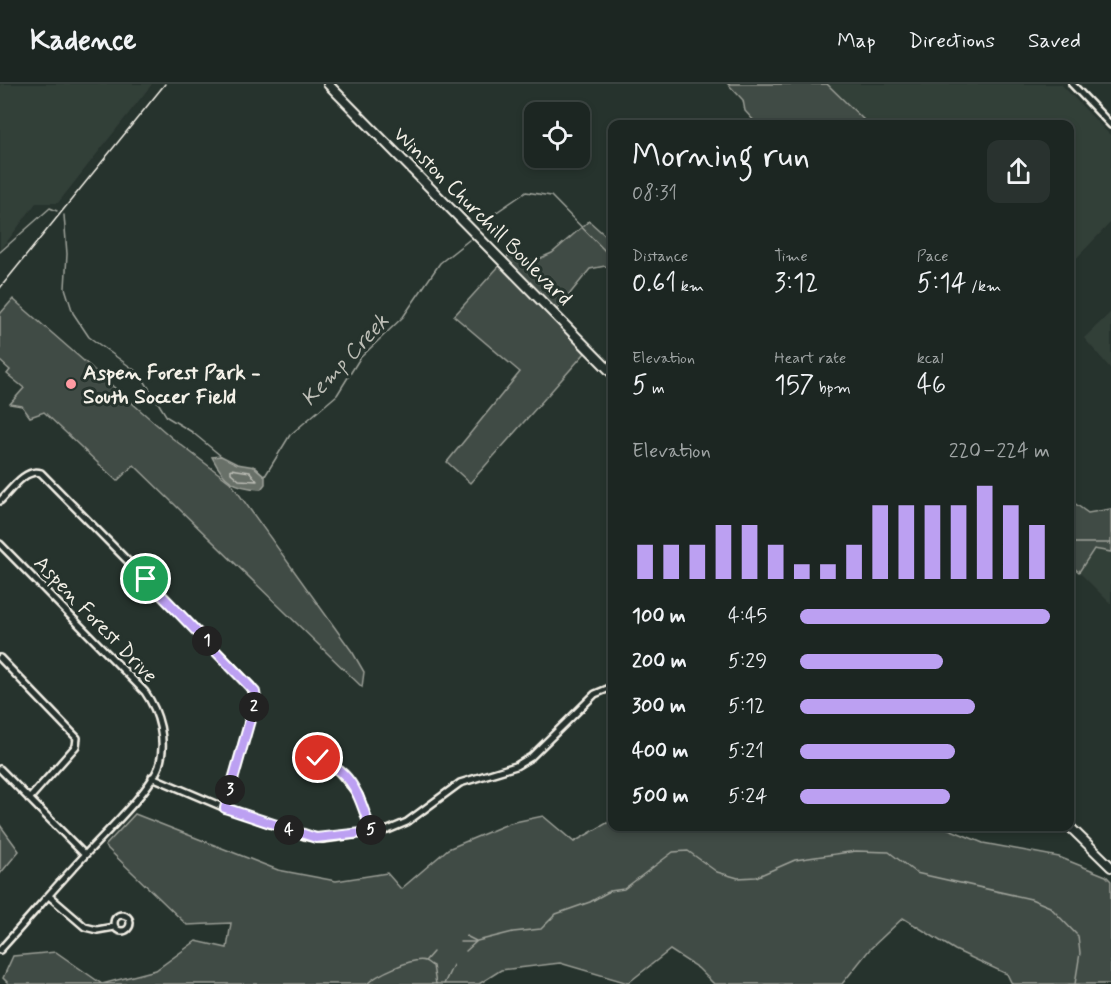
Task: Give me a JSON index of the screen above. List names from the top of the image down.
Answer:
{
  "streets": {
    "main road": ["Winston Churchill Boulevard"],
    "street": ["Aspen Forest Drive"]
  },
  "water": ["Kemp Creek"],
  "places": ["Aspen Forest Park - South Soccer Field"],
  "page": {
    "header": "Kadence",
    "nav": ["Map", "Directions", "Saved"],
    "heading": ["Morning run", "08:31"],
    "stats": [
      ["Distance", "0.61 km"],
      ["Time", "3:12"],
      ["Pace", "5:14 /km"],
      ["Elevation", "5 m"],
      ["Heart rate", "157 bpm"],
      ["kcal", "46"]
    ],
    "chart": ["Elevation", "220–224 m"],
    "list": [
      {
        "name": "100 m",
        "note": "4:45"
      },
      {
        "name": "200 m",
        "note": "5:29"
      },
      {
        "name": "300 m",
        "note": "5:12"
      },
      {
        "name": "400 m",
        "note": "5:21"
      },
      {
        "name": "500 m",
        "note": "5:24"
      }
    ],
    "pins": [
      "1",
      "2",
      "3",
      "4",
      "5"
    ]
  }
}
